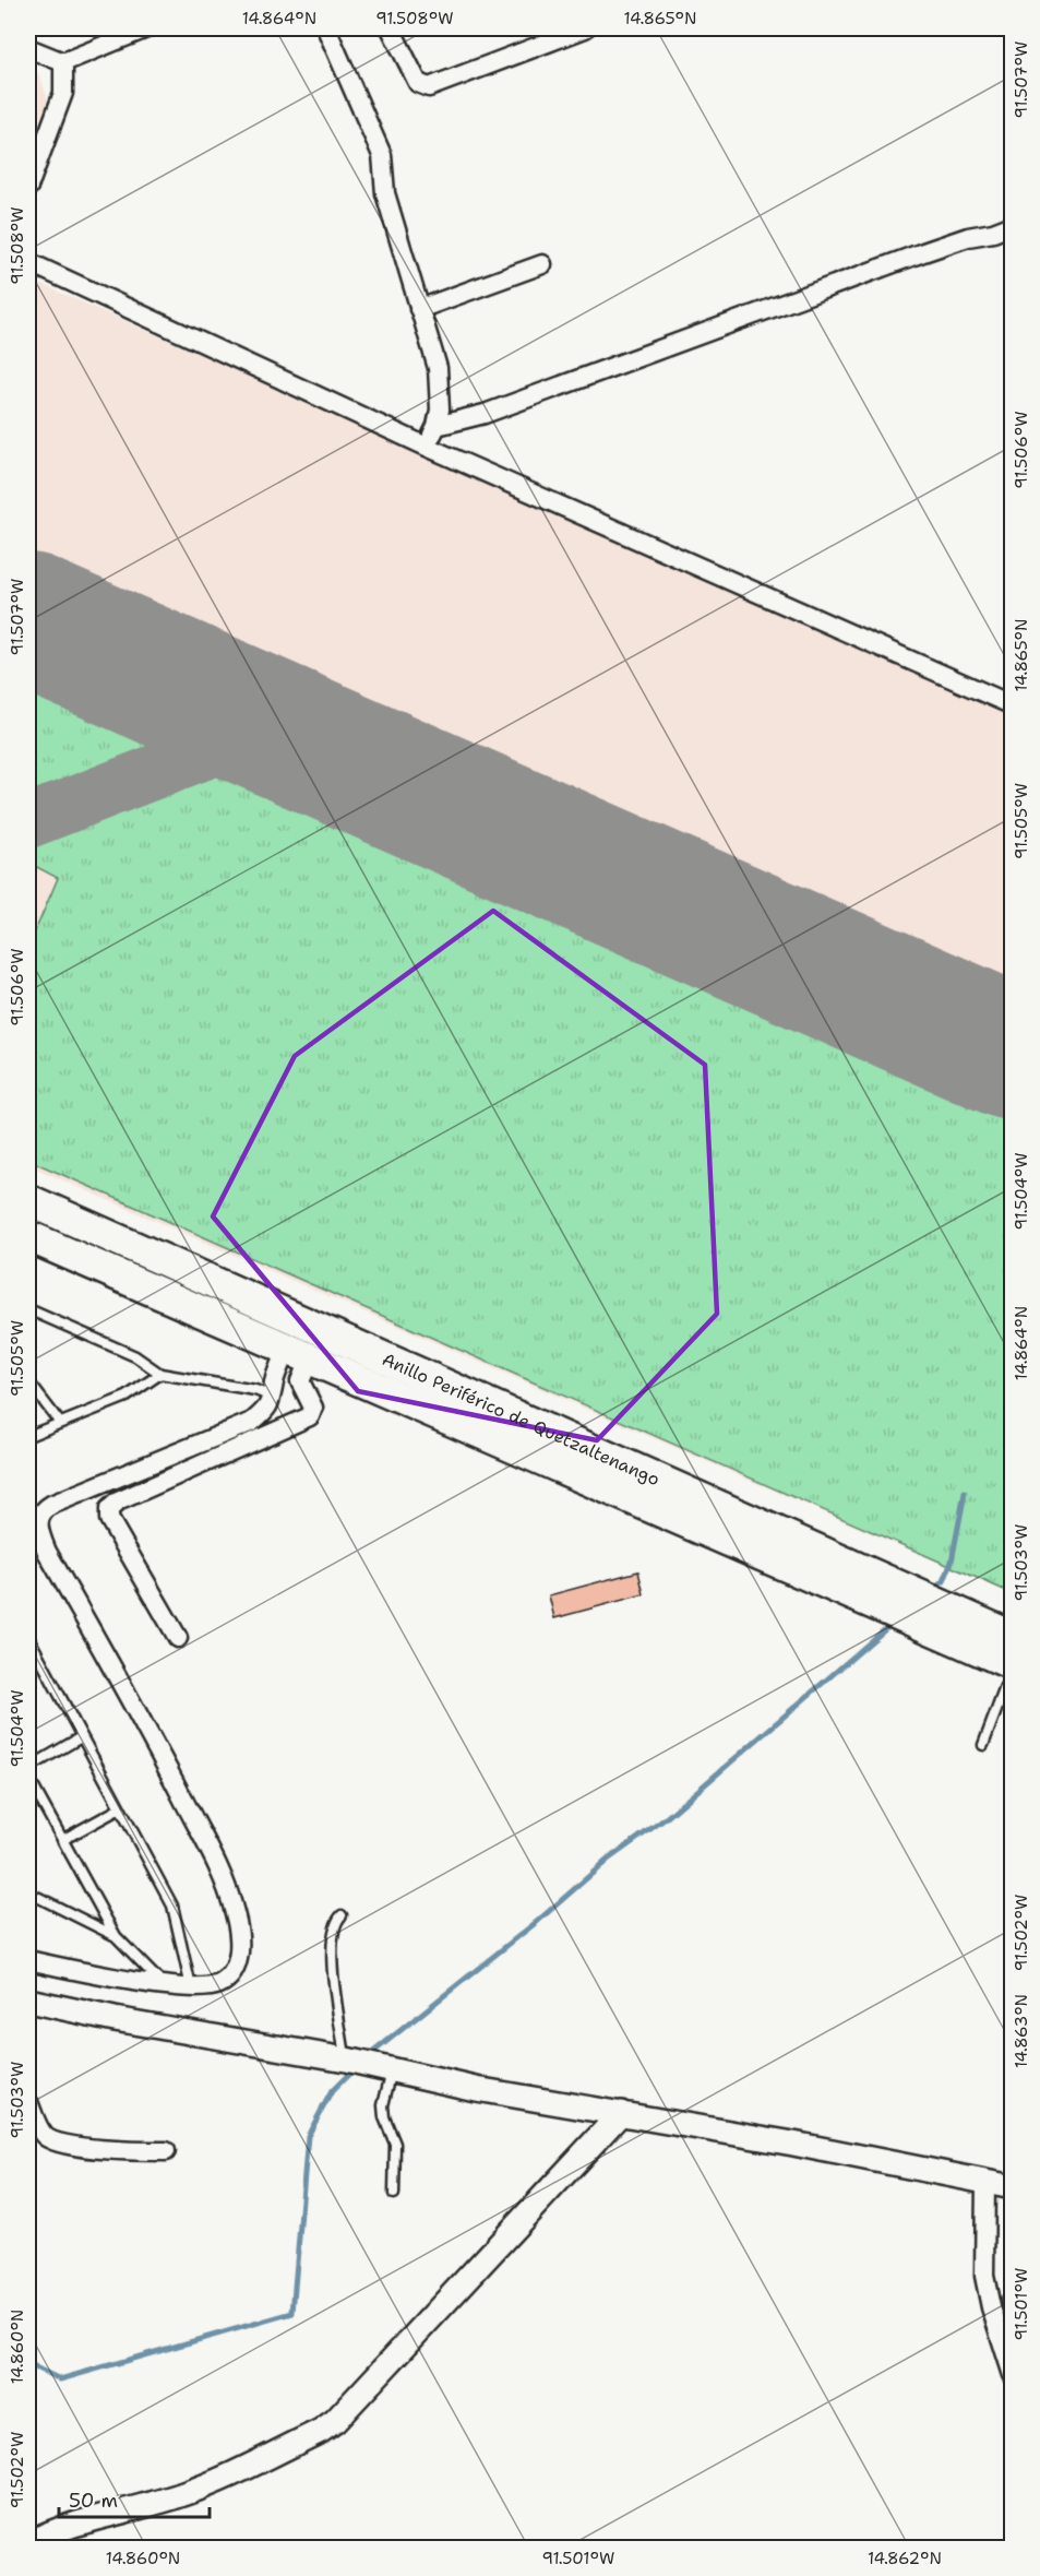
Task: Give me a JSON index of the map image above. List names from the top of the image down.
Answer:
{
  "streets": {
    "highway": ["Anillo Periférico de Quetzaltenango"]
  },
  "scale_bar": "50 m",
  "coordinates": [
    "14.864°N",
    "91.508°W",
    "14.865°N",
    "91.507°W",
    "91.506°W",
    "91.505°W",
    "91.504°W",
    "91.503°W",
    "91.502°W",
    "14.863°N",
    "91.501°W",
    "14.860°N",
    "14.862°N"
  ]
}
